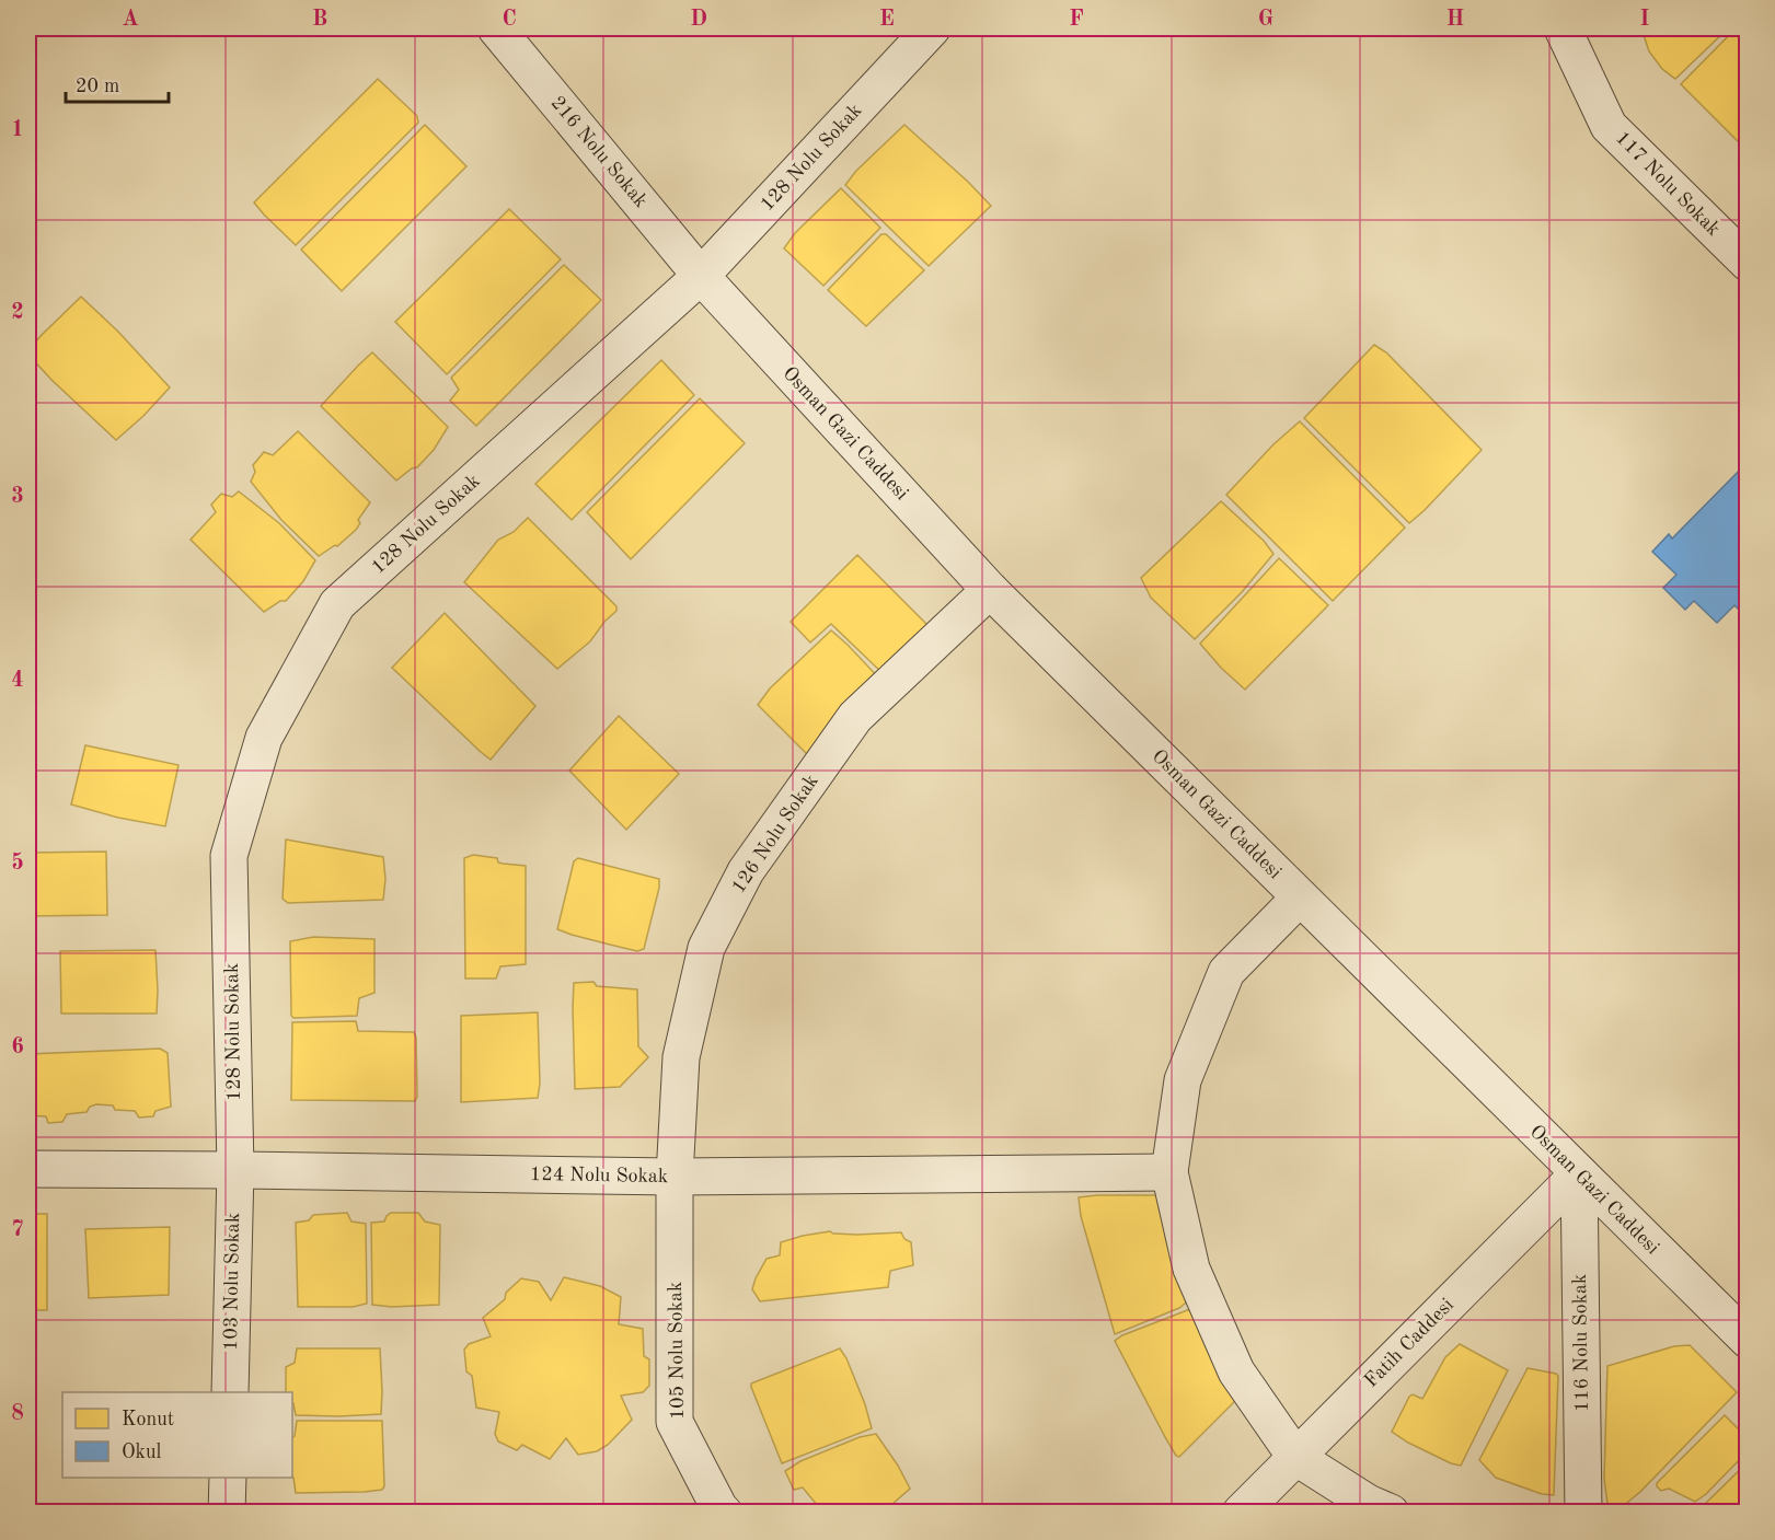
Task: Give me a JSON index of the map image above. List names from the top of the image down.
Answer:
{
  "streets": {
    "street": [
      "216 Nolu Sokak",
      "128 Nolu Sokak",
      "117 Nolu Sokak",
      "Osman Gazi Caddesi",
      "126 Nolu Sokak",
      "124 Nolu Sokak",
      "103 Nolu Sokak",
      "Fatih Caddesi",
      "116 Nolu Sokak",
      "105 Nolu Sokak"
    ]
  },
  "crossings": [
    ["216 Nolu Sokak", "128 Nolu Sokak"],
    ["216 Nolu Sokak", "Osman Gazi Caddesi"],
    ["128 Nolu Sokak", "Osman Gazi Caddesi"],
    ["128 Nolu Sokak", "124 Nolu Sokak"],
    ["128 Nolu Sokak", "103 Nolu Sokak"],
    ["Osman Gazi Caddesi", "126 Nolu Sokak"],
    ["Osman Gazi Caddesi", "Fatih Caddesi"],
    ["Osman Gazi Caddesi", "116 Nolu Sokak"],
    ["126 Nolu Sokak", "124 Nolu Sokak"],
    ["126 Nolu Sokak", "105 Nolu Sokak"],
    ["124 Nolu Sokak", "103 Nolu Sokak"],
    ["124 Nolu Sokak", "105 Nolu Sokak"],
    ["Fatih Caddesi", "116 Nolu Sokak"]
  ],
  "legend": ["Konut", "Okul"],
  "scale_bar": "20 m",
  "grid": {
    "columns": [
      "A",
      "B",
      "C",
      "D",
      "E",
      "F",
      "G",
      "H",
      "I"
    ],
    "rows": [
      "1",
      "2",
      "3",
      "4",
      "5",
      "6",
      "7",
      "8"
    ]
  }
}
